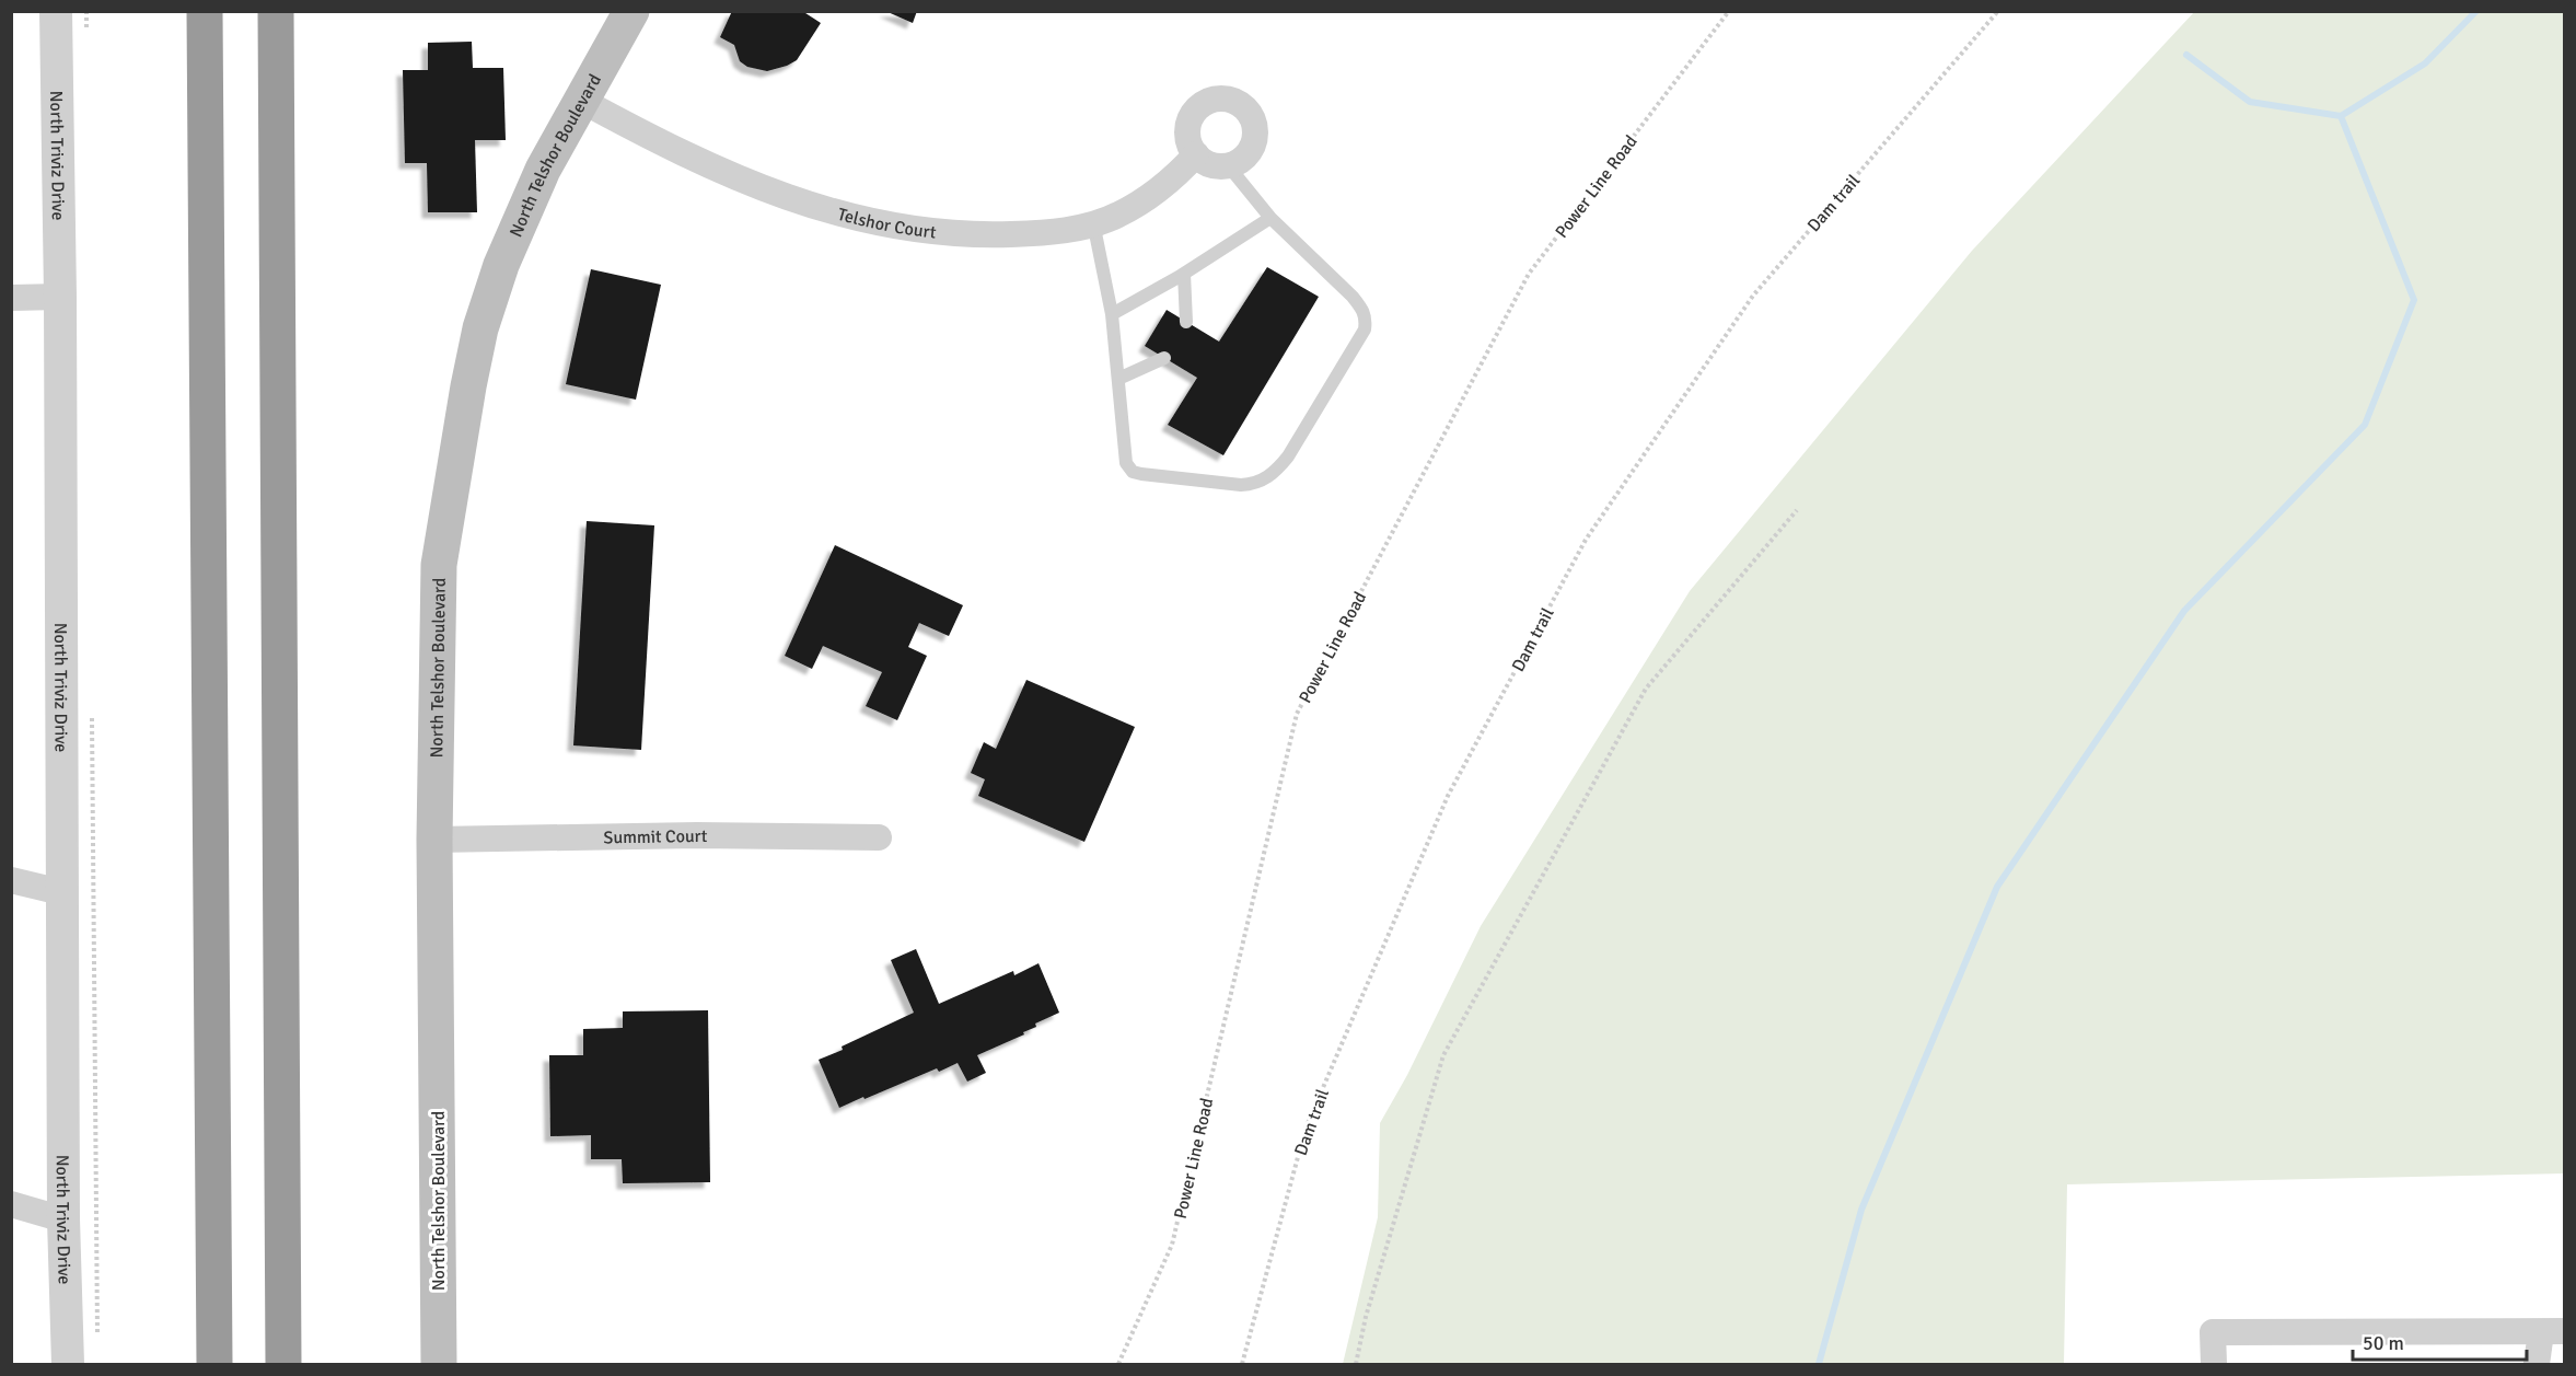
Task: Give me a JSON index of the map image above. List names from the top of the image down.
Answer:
{
  "streets": {
    "main road": ["North Telshor Boulevard"],
    "street": ["North Triviz Drive", "Telshor Court", "Summit Court"],
    "path": ["Power Line Road", "Dam trail"]
  },
  "crossings": [
    ["North Telshor Boulevard", "Telshor Court"],
    ["North Telshor Boulevard", "Summit Court"]
  ],
  "scale_bar": "50 m"
}
